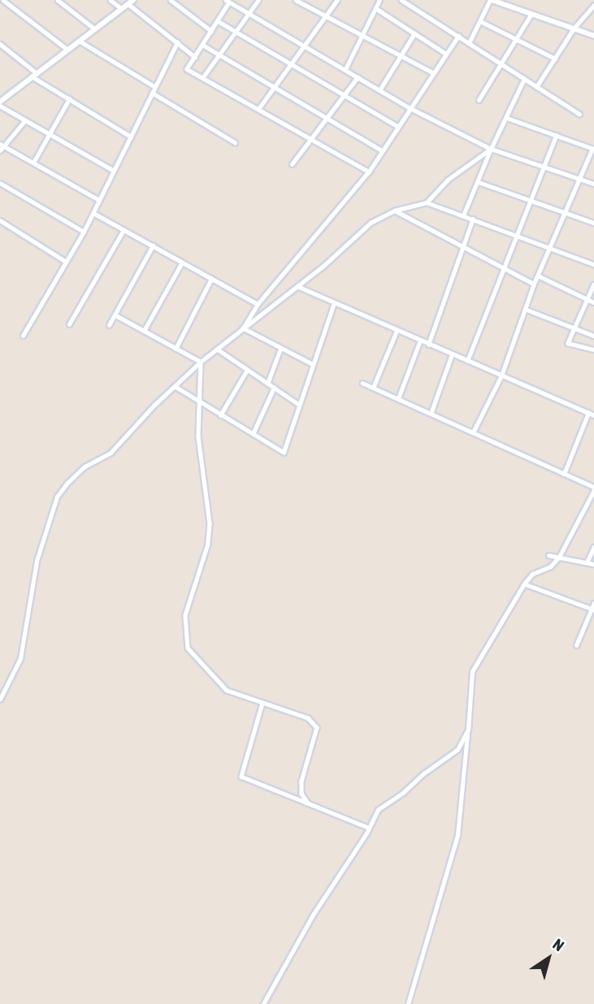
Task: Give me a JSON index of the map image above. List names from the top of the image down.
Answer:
{
  "north": "top right"
}
